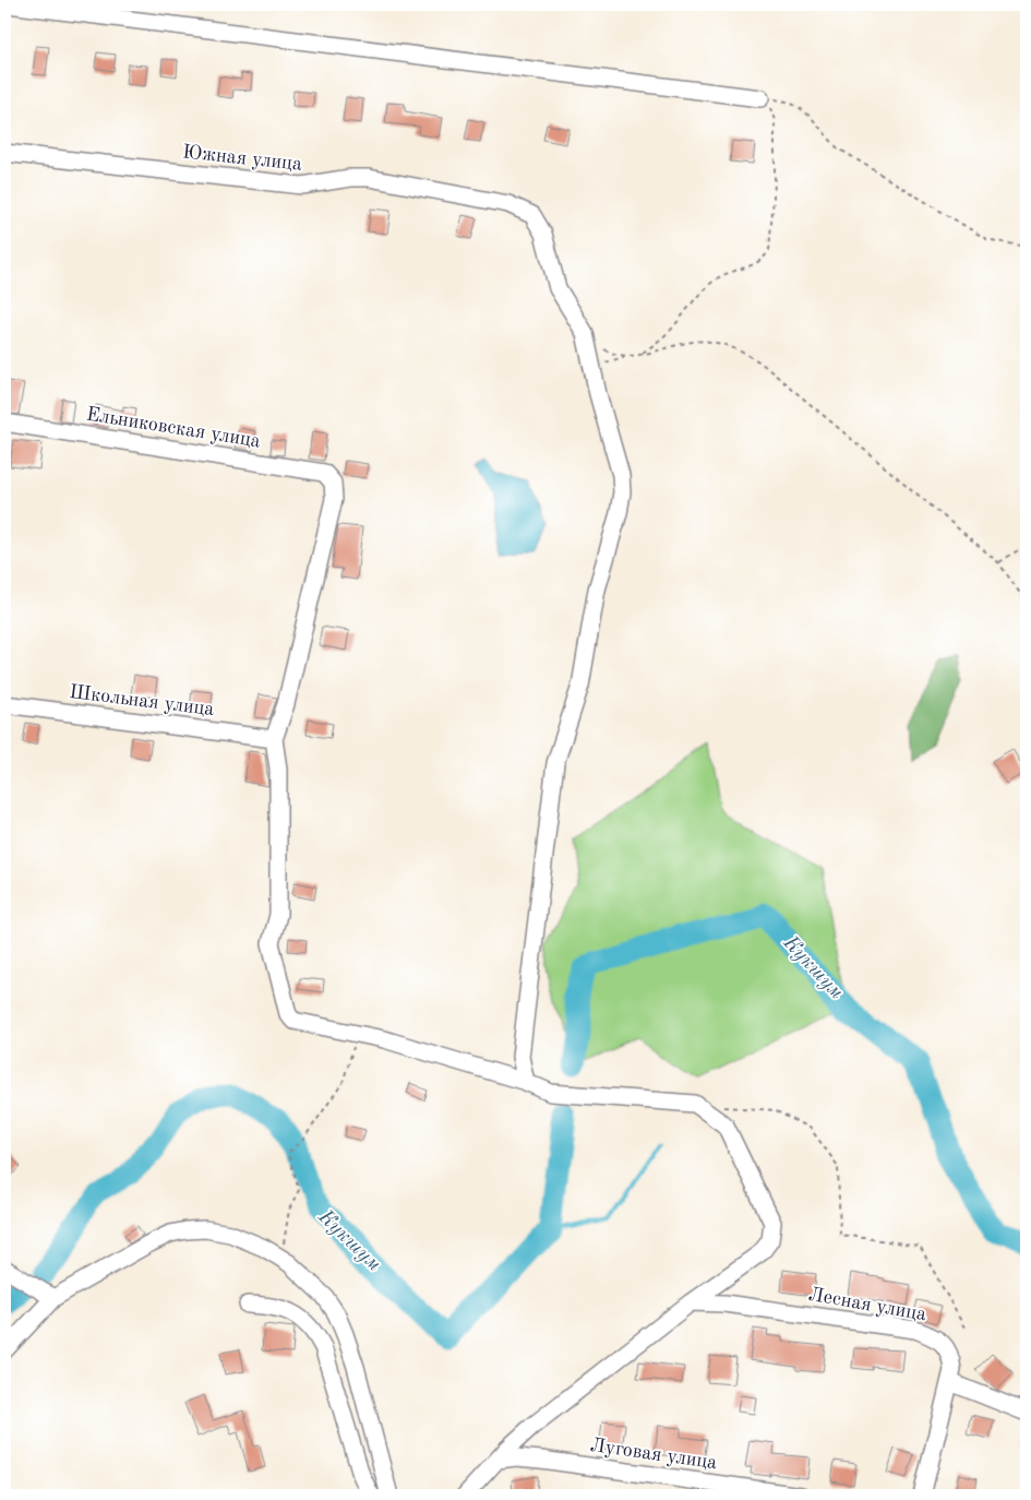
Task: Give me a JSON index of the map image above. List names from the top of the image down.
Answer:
{
  "streets": {
    "street": [
      "Южная улица",
      "Ельниковская улица",
      "Школьная улица",
      "Лесная улица",
      "Луговая улица"
    ]
  },
  "crossings": [
    ["Ельниковская улица", "Школьная улица"]
  ],
  "water": ["Кукшум"]
}
